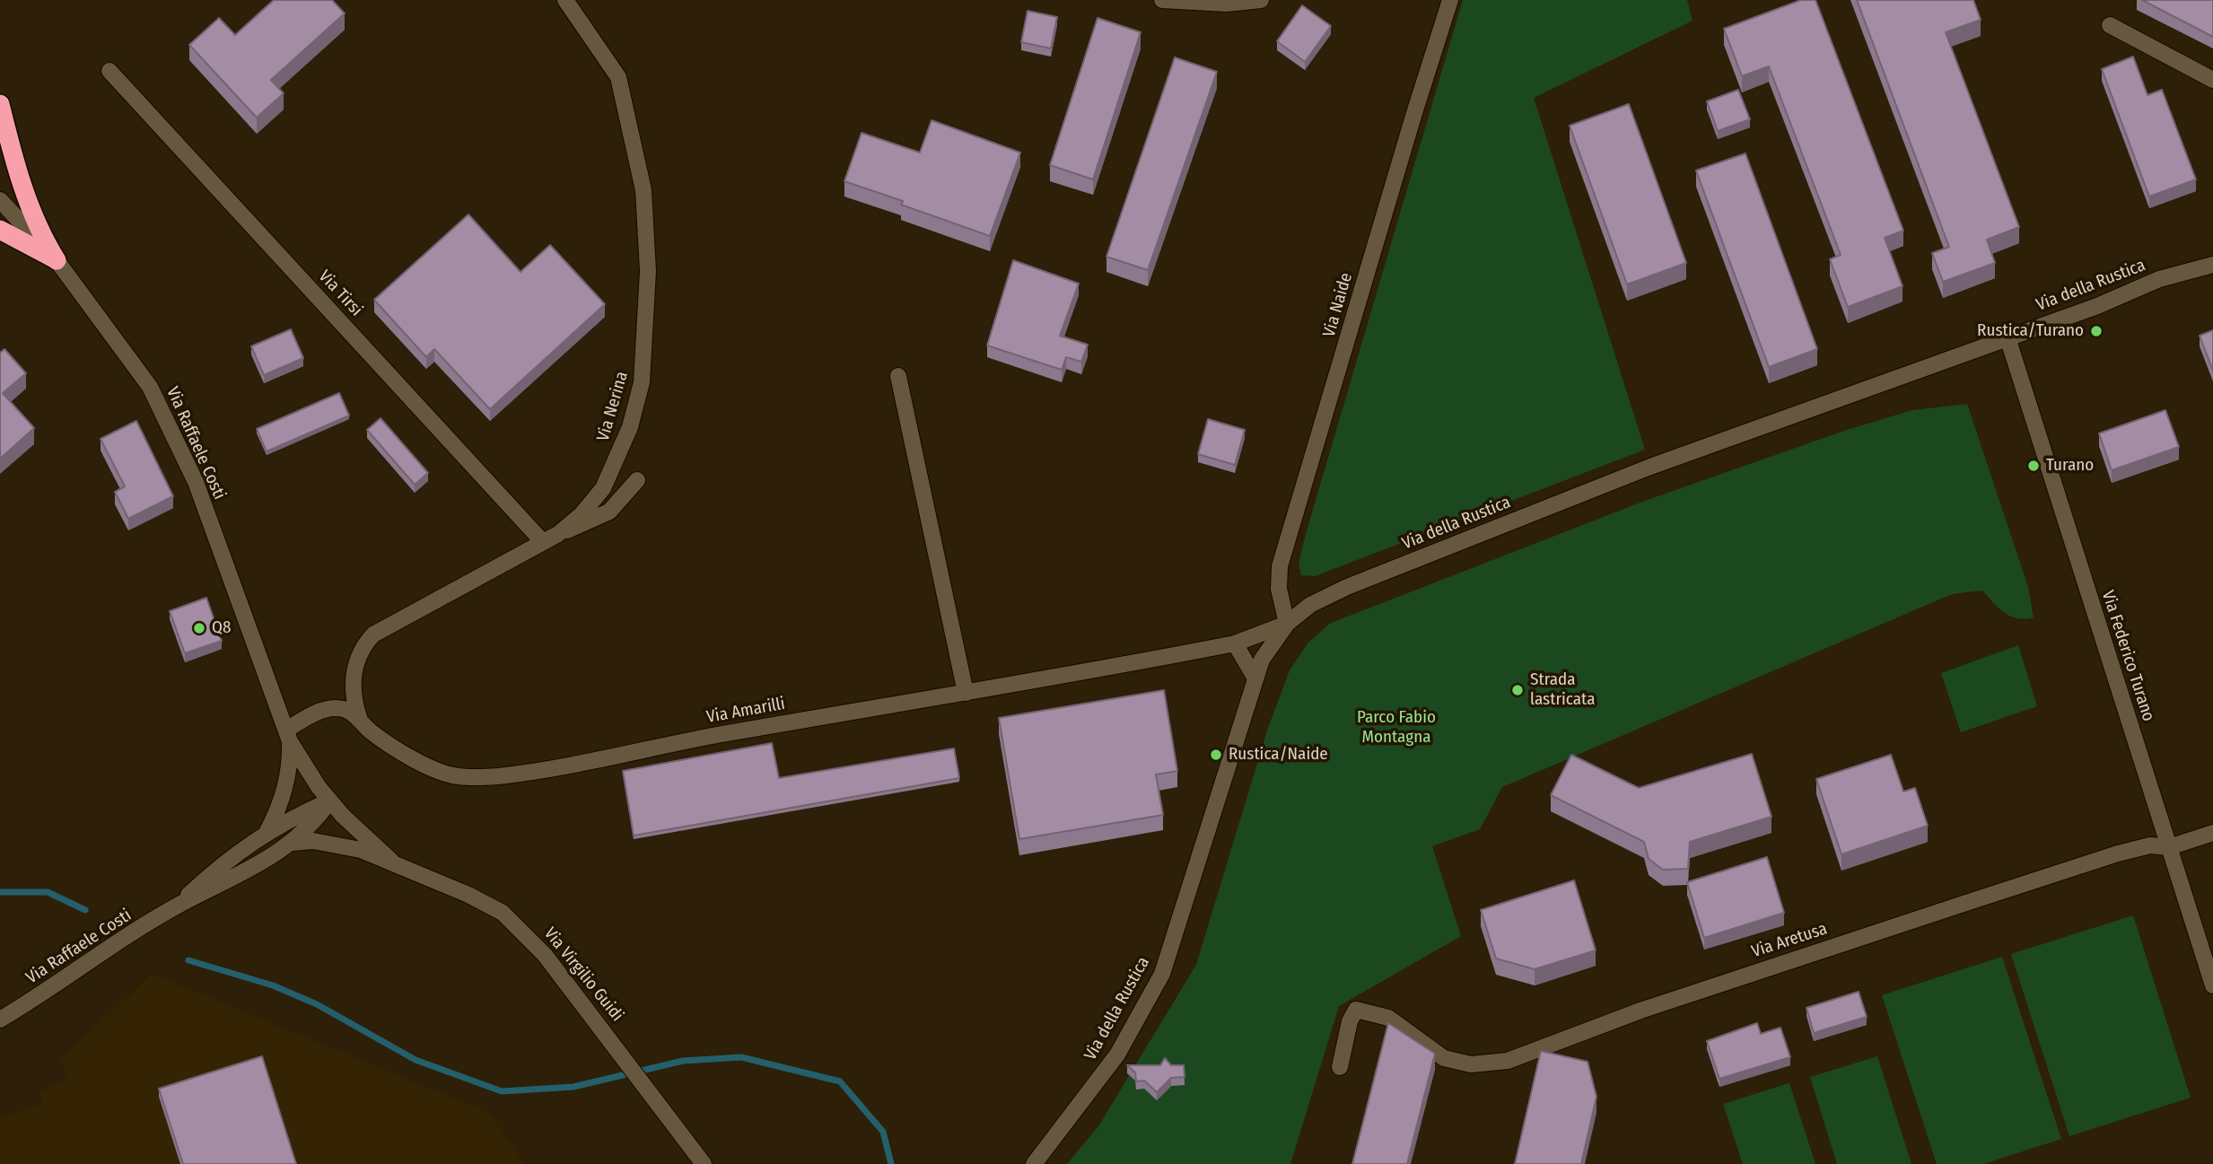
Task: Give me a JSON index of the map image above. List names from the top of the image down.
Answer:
{
  "streets": {
    "street": [
      "Via della Rustica",
      "Via Tirsi",
      "Via Naide",
      "Via Nerina",
      "Via Raffaele Costi",
      "Via Federico Turano",
      "Via Amarilli",
      "Via Aretusa",
      "Via Virgilio Guidi"
    ]
  },
  "crossings": [
    ["Via della Rustica", "Via Naide"],
    ["Via della Rustica", "Via Federico Turano"],
    ["Via della Rustica", "Via Amarilli"],
    ["Via Tirsi", "Via Nerina"],
    ["Via Naide", "Via Amarilli"],
    ["Via Nerina", "Via Amarilli"],
    ["Via Raffaele Costi", "Via Virgilio Guidi"],
    ["Via Federico Turano", "Via Aretusa"]
  ],
  "parks": ["Parco Fabio Montagna"],
  "places": [
    "Rustica/Turano",
    "Turano",
    "Q8",
    "Strada lastricata",
    "Rustica/Naide"
  ]
}
